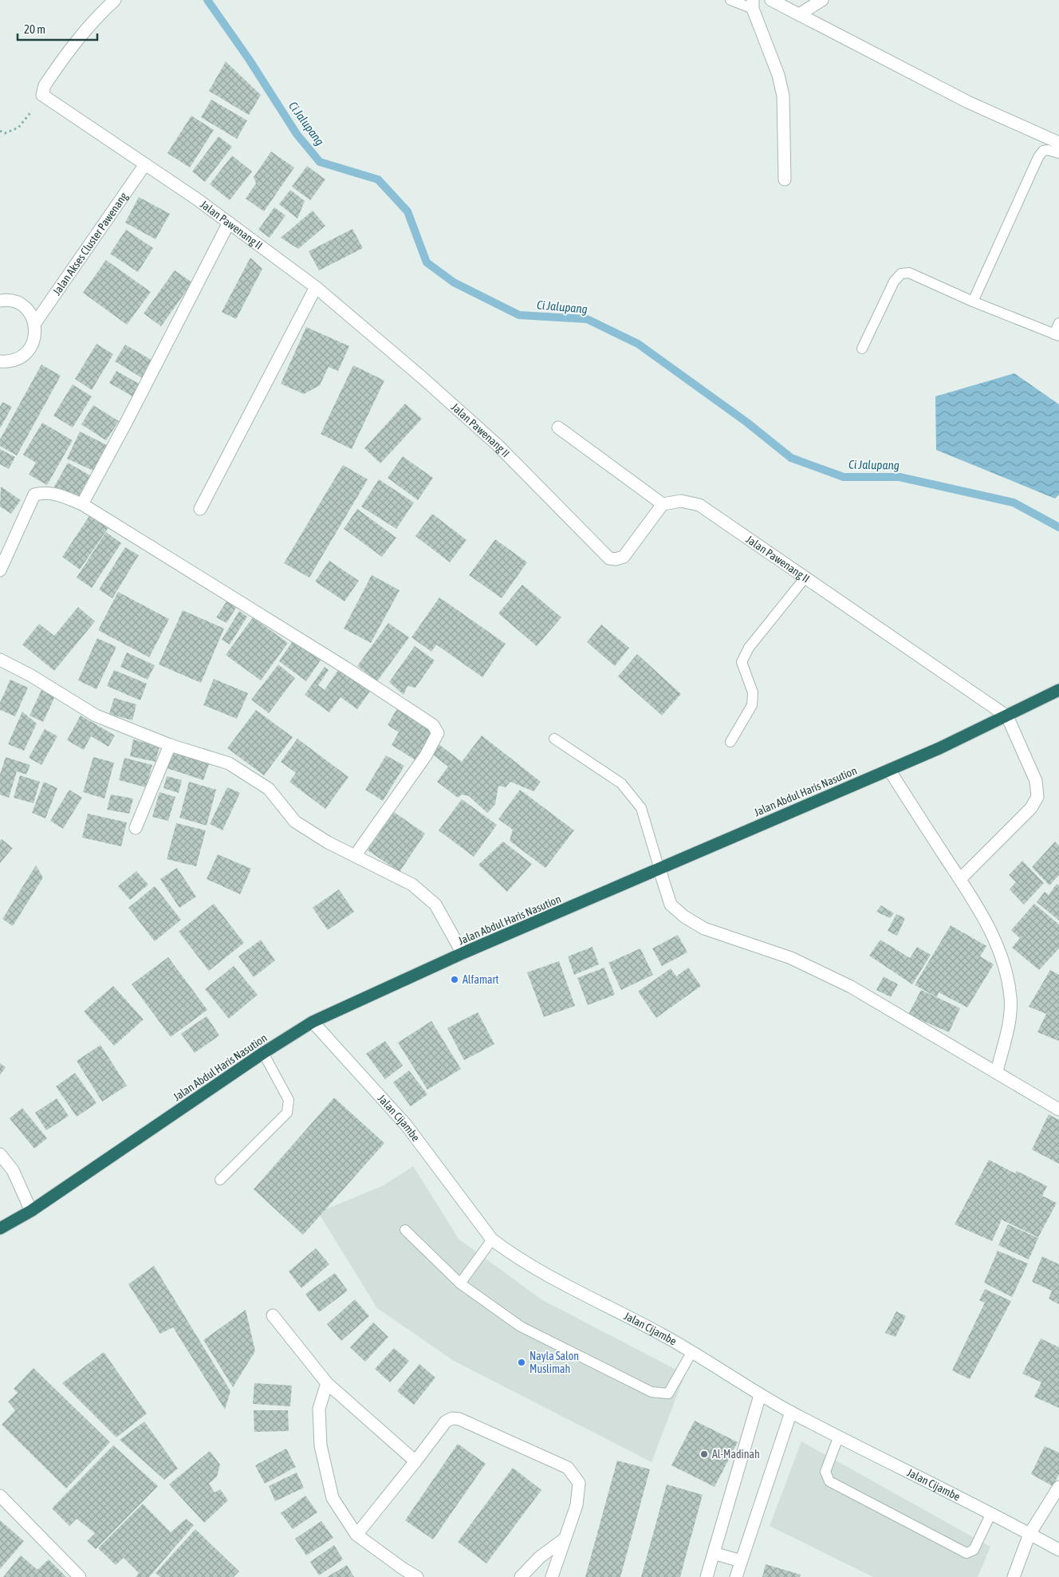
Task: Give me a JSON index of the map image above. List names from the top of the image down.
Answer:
{
  "streets": {
    "highway": ["Jalan Abdul Haris Nasution"],
    "street": ["Jalan Pawenang II", "Jalan Akses Cluster Pawenang", "Jalan Cijambe"]
  },
  "crossings": [
    ["Jalan Pawenang II", "Jalan Akses Cluster Pawenang"],
    ["Jalan Pawenang II", "Jalan Abdul Haris Nasution"],
    ["Jalan Abdul Haris Nasution", "Jalan Cijambe"]
  ],
  "water": ["Ci Jalupang"],
  "places": ["Alfamart", "Nayla Salon Muslimah", "Al-Madinah"],
  "scale_bar": "20 m"
}
